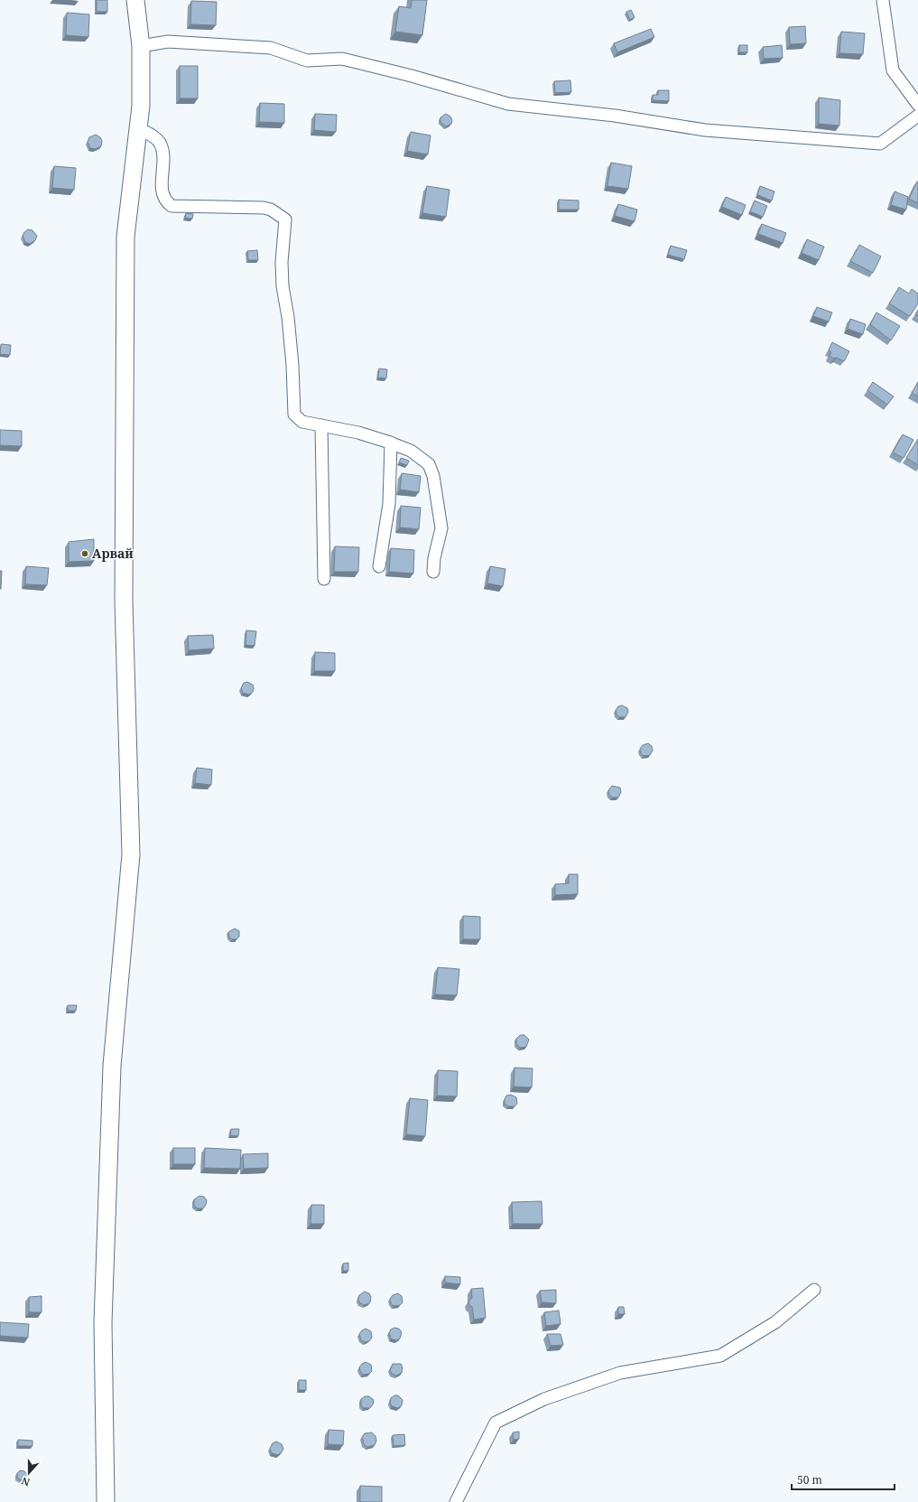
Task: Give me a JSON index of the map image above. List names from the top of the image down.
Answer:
{
  "places": ["Арвай"],
  "scale_bar": "50 m",
  "north": "bottom"
}
